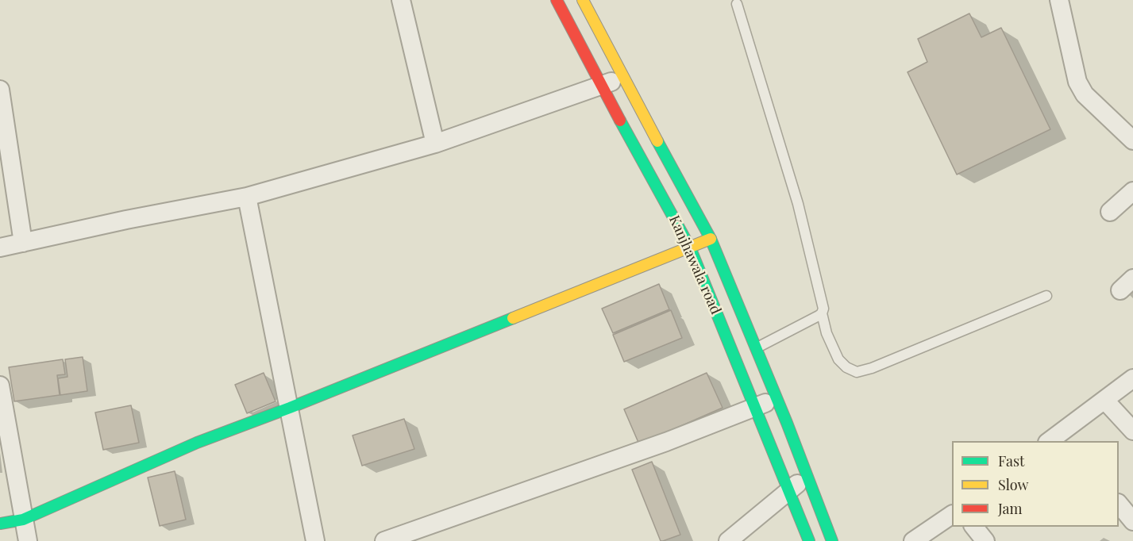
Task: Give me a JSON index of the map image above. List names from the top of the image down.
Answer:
{
  "streets": {
    "main road": ["Kanjhawala road"]
  },
  "legend": ["Fast", "Slow", "Jam"]
}
